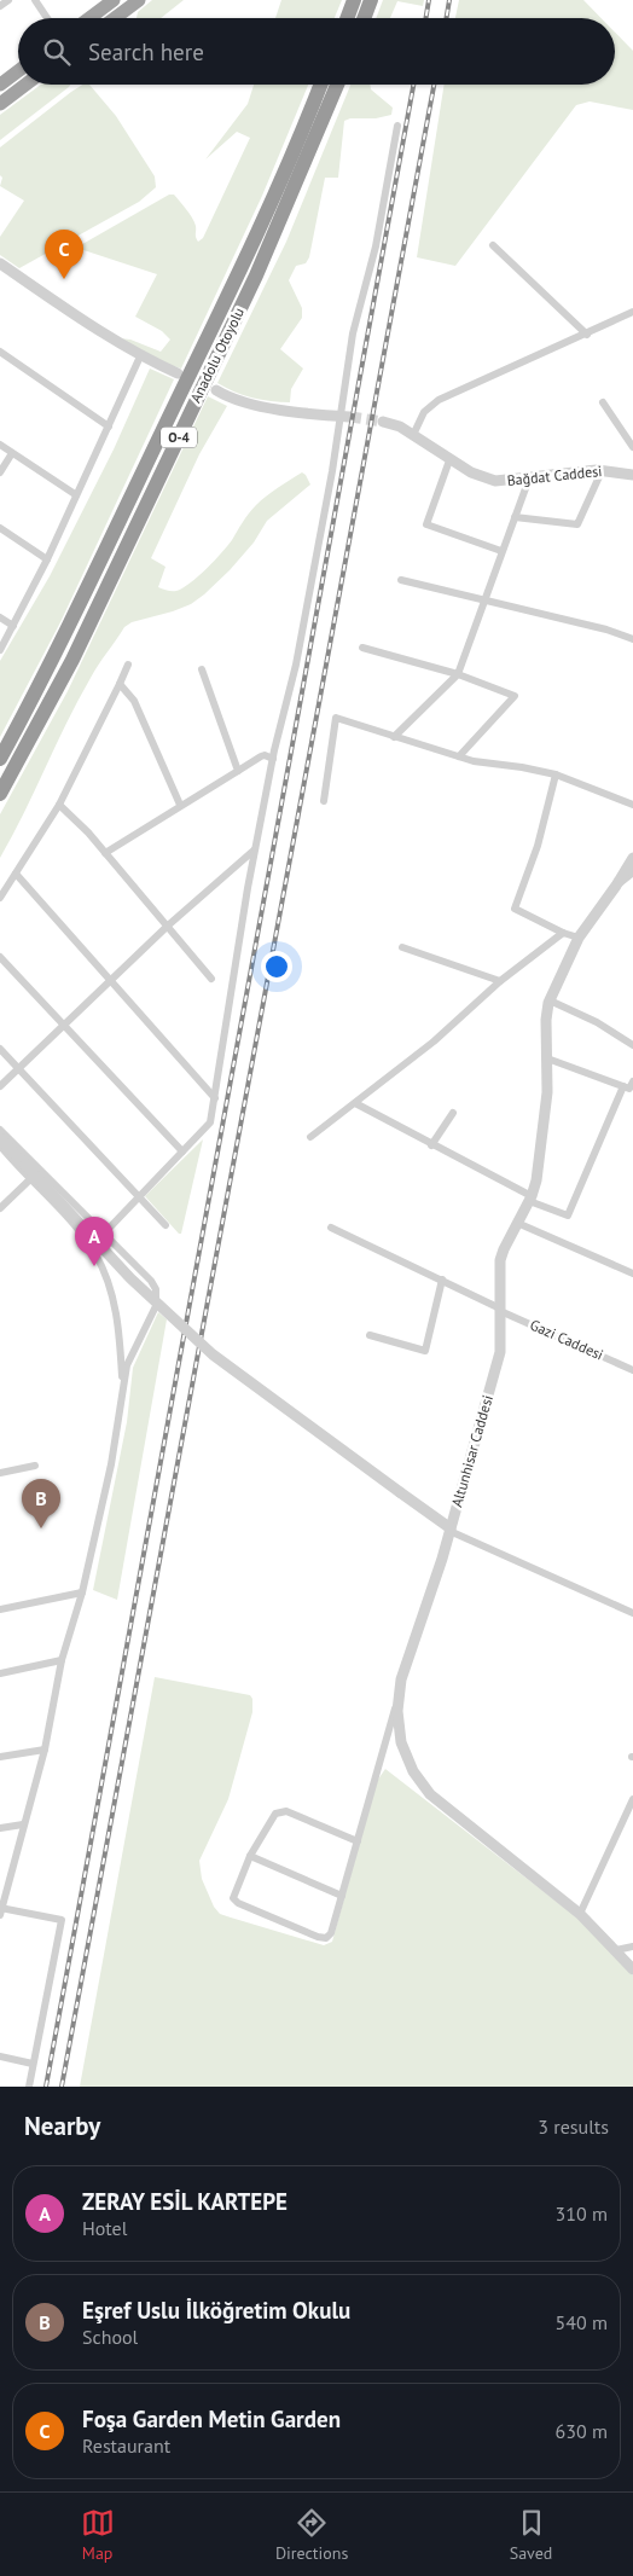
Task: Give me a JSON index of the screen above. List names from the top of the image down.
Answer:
{
  "streets": {
    "highway": ["Anadolu Otoyolu", "O-4"],
    "street": ["Bağdat Caddesi", "Gazi Caddesi", "Altunhisar Caddesi"]
  },
  "crossings": [
    ["Gazi Caddesi", "Altunhisar Caddesi"]
  ],
  "page": {
    "search": "Search here",
    "pins": ["C", "A", "B"],
    "heading": ["Nearby", "3 results"],
    "list": [
      {
        "mark": "A",
        "name": "ZERAY ESİL KARTEPE",
        "note": "Hotel",
        "value": "310 m"
      },
      {
        "mark": "B",
        "name": "Eşref Uslu İlköğretim Okulu",
        "note": "School",
        "value": "540 m"
      },
      {
        "mark": "C",
        "name": "Foşa Garden Metin Garden",
        "note": "Restaurant",
        "value": "630 m"
      }
    ],
    "nav": ["Map", "Directions", "Saved"]
  }
}
